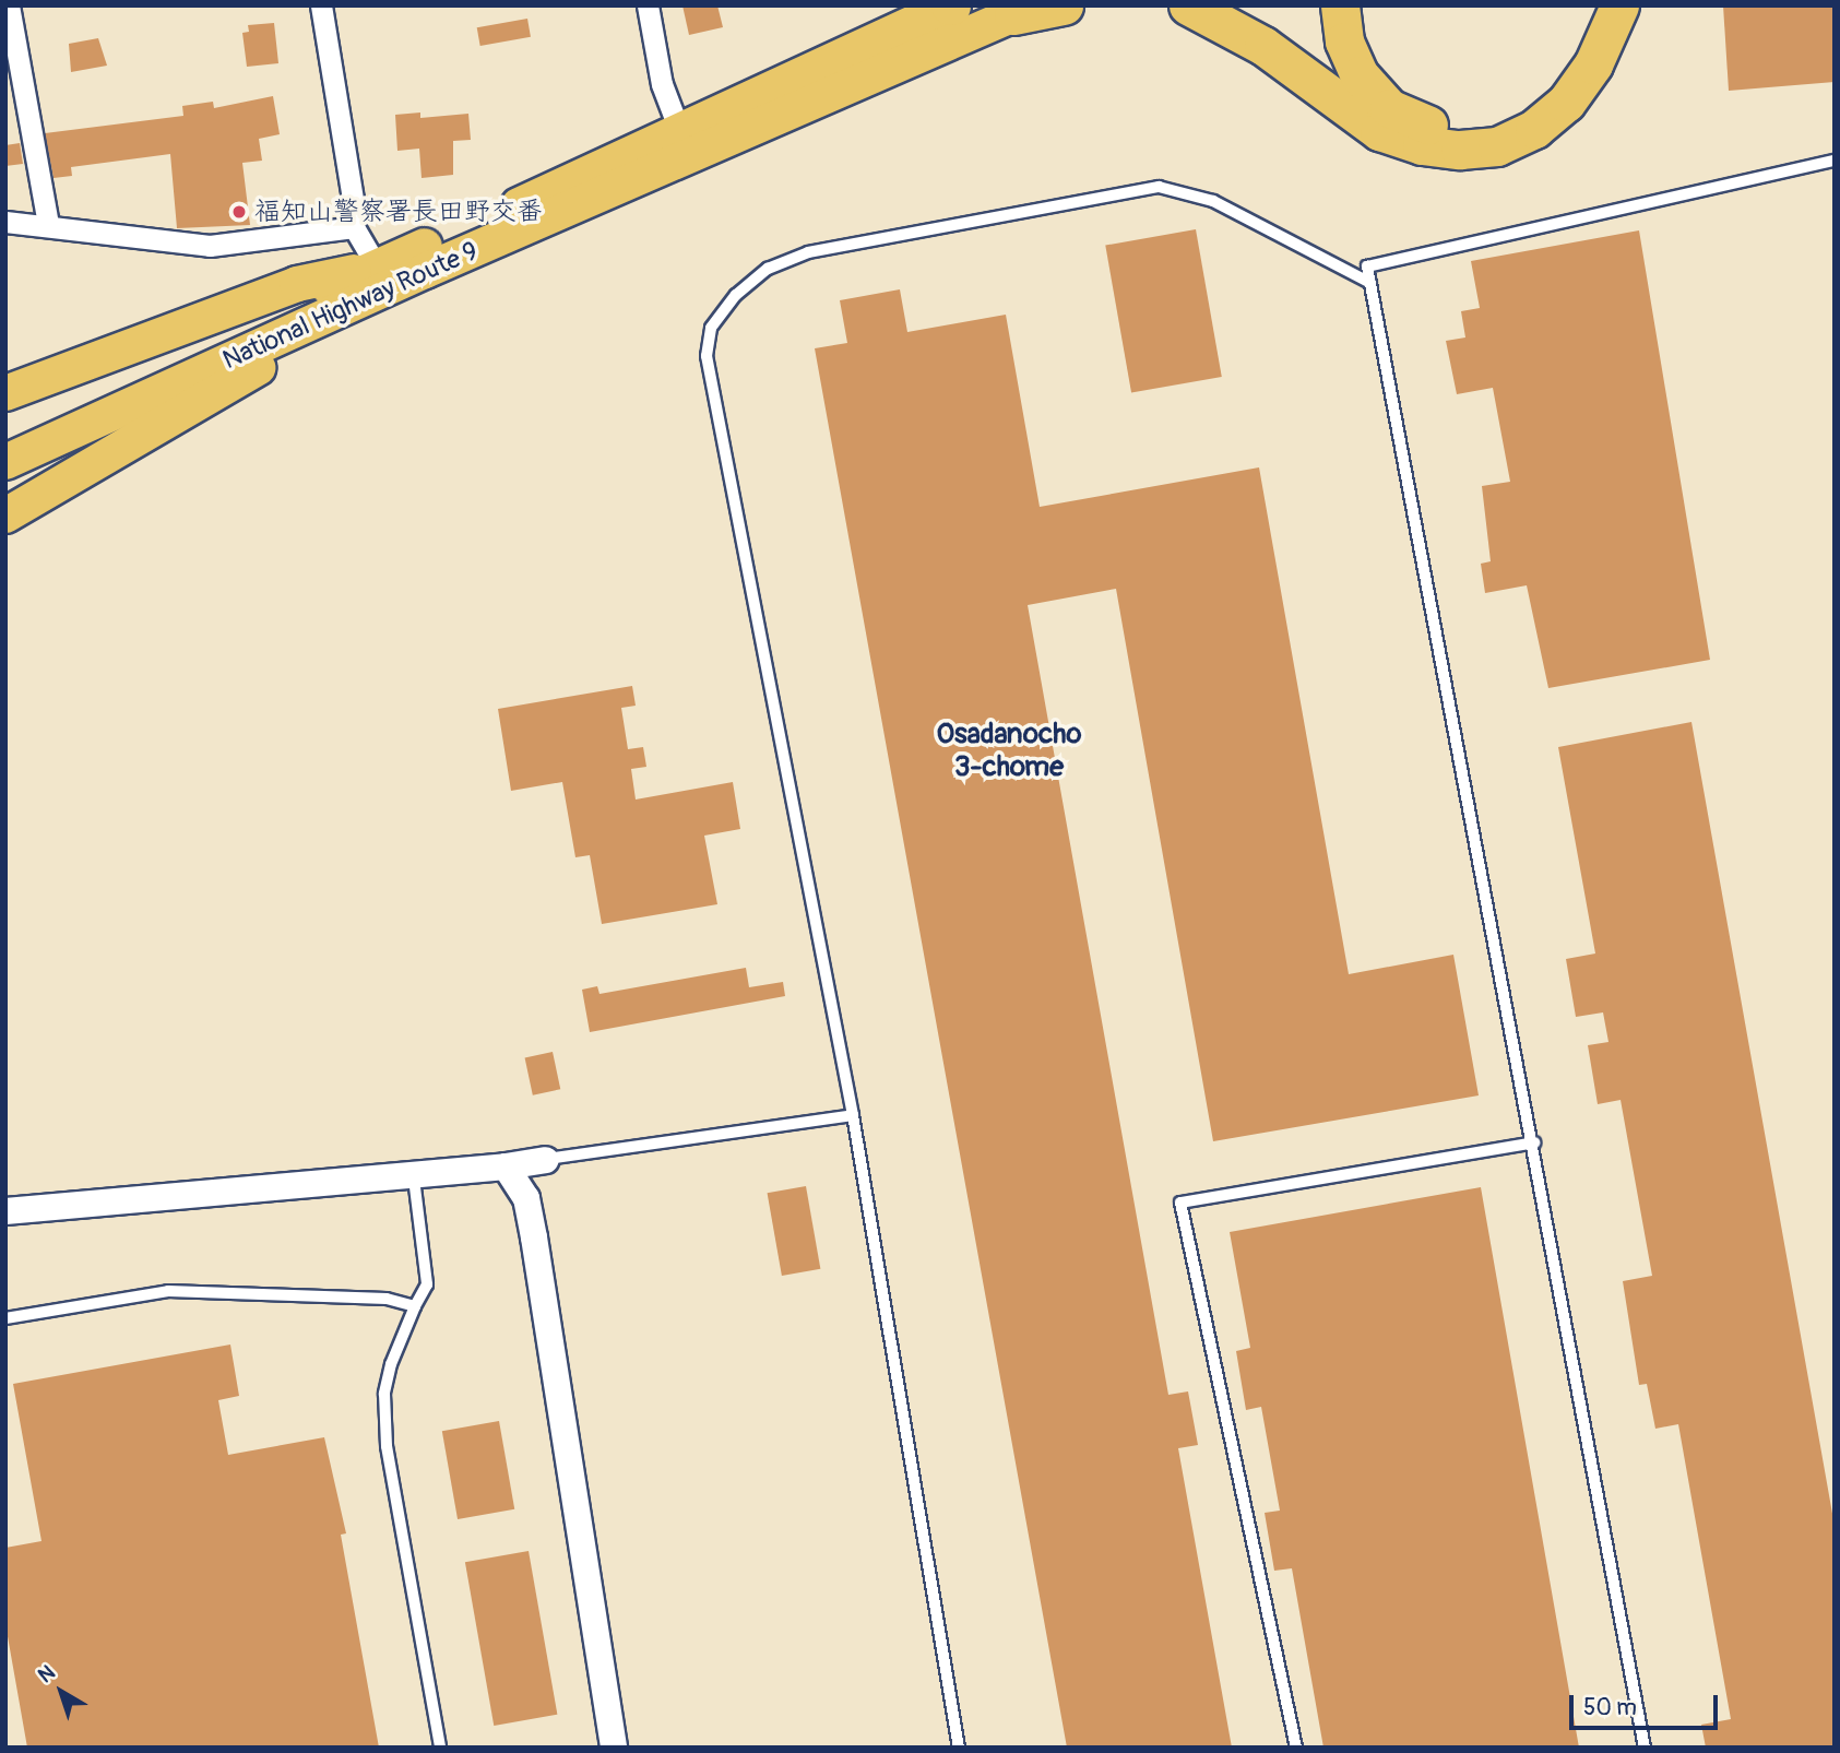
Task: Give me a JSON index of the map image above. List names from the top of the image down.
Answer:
{
  "streets": {
    "highway": ["National Highway Route 9"]
  },
  "districts": ["Osadanocho 3-chome"],
  "places": ["福知山警察署長田野交番"],
  "scale_bar": "50 m",
  "north": "top left"
}
